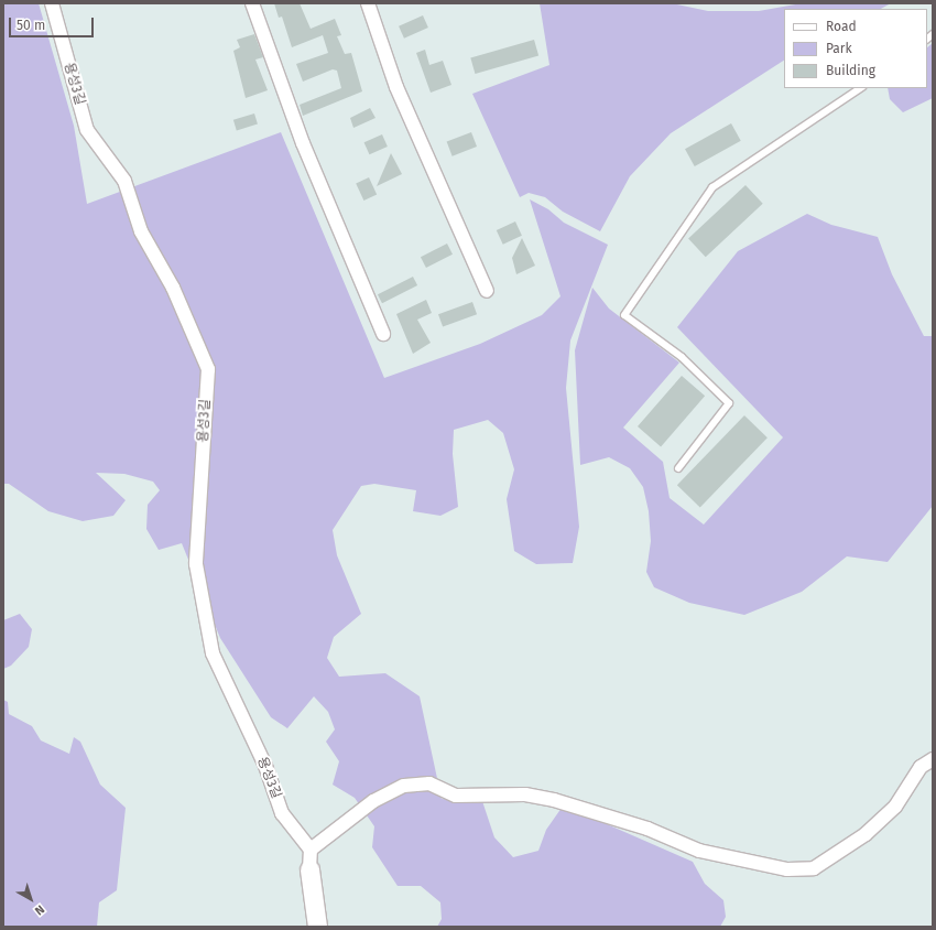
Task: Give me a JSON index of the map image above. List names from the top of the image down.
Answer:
{
  "streets": {
    "street": ["용성3길"]
  },
  "legend": ["Road", "Park", "Building"],
  "scale_bar": "50 m",
  "north": "bottom right"
}
